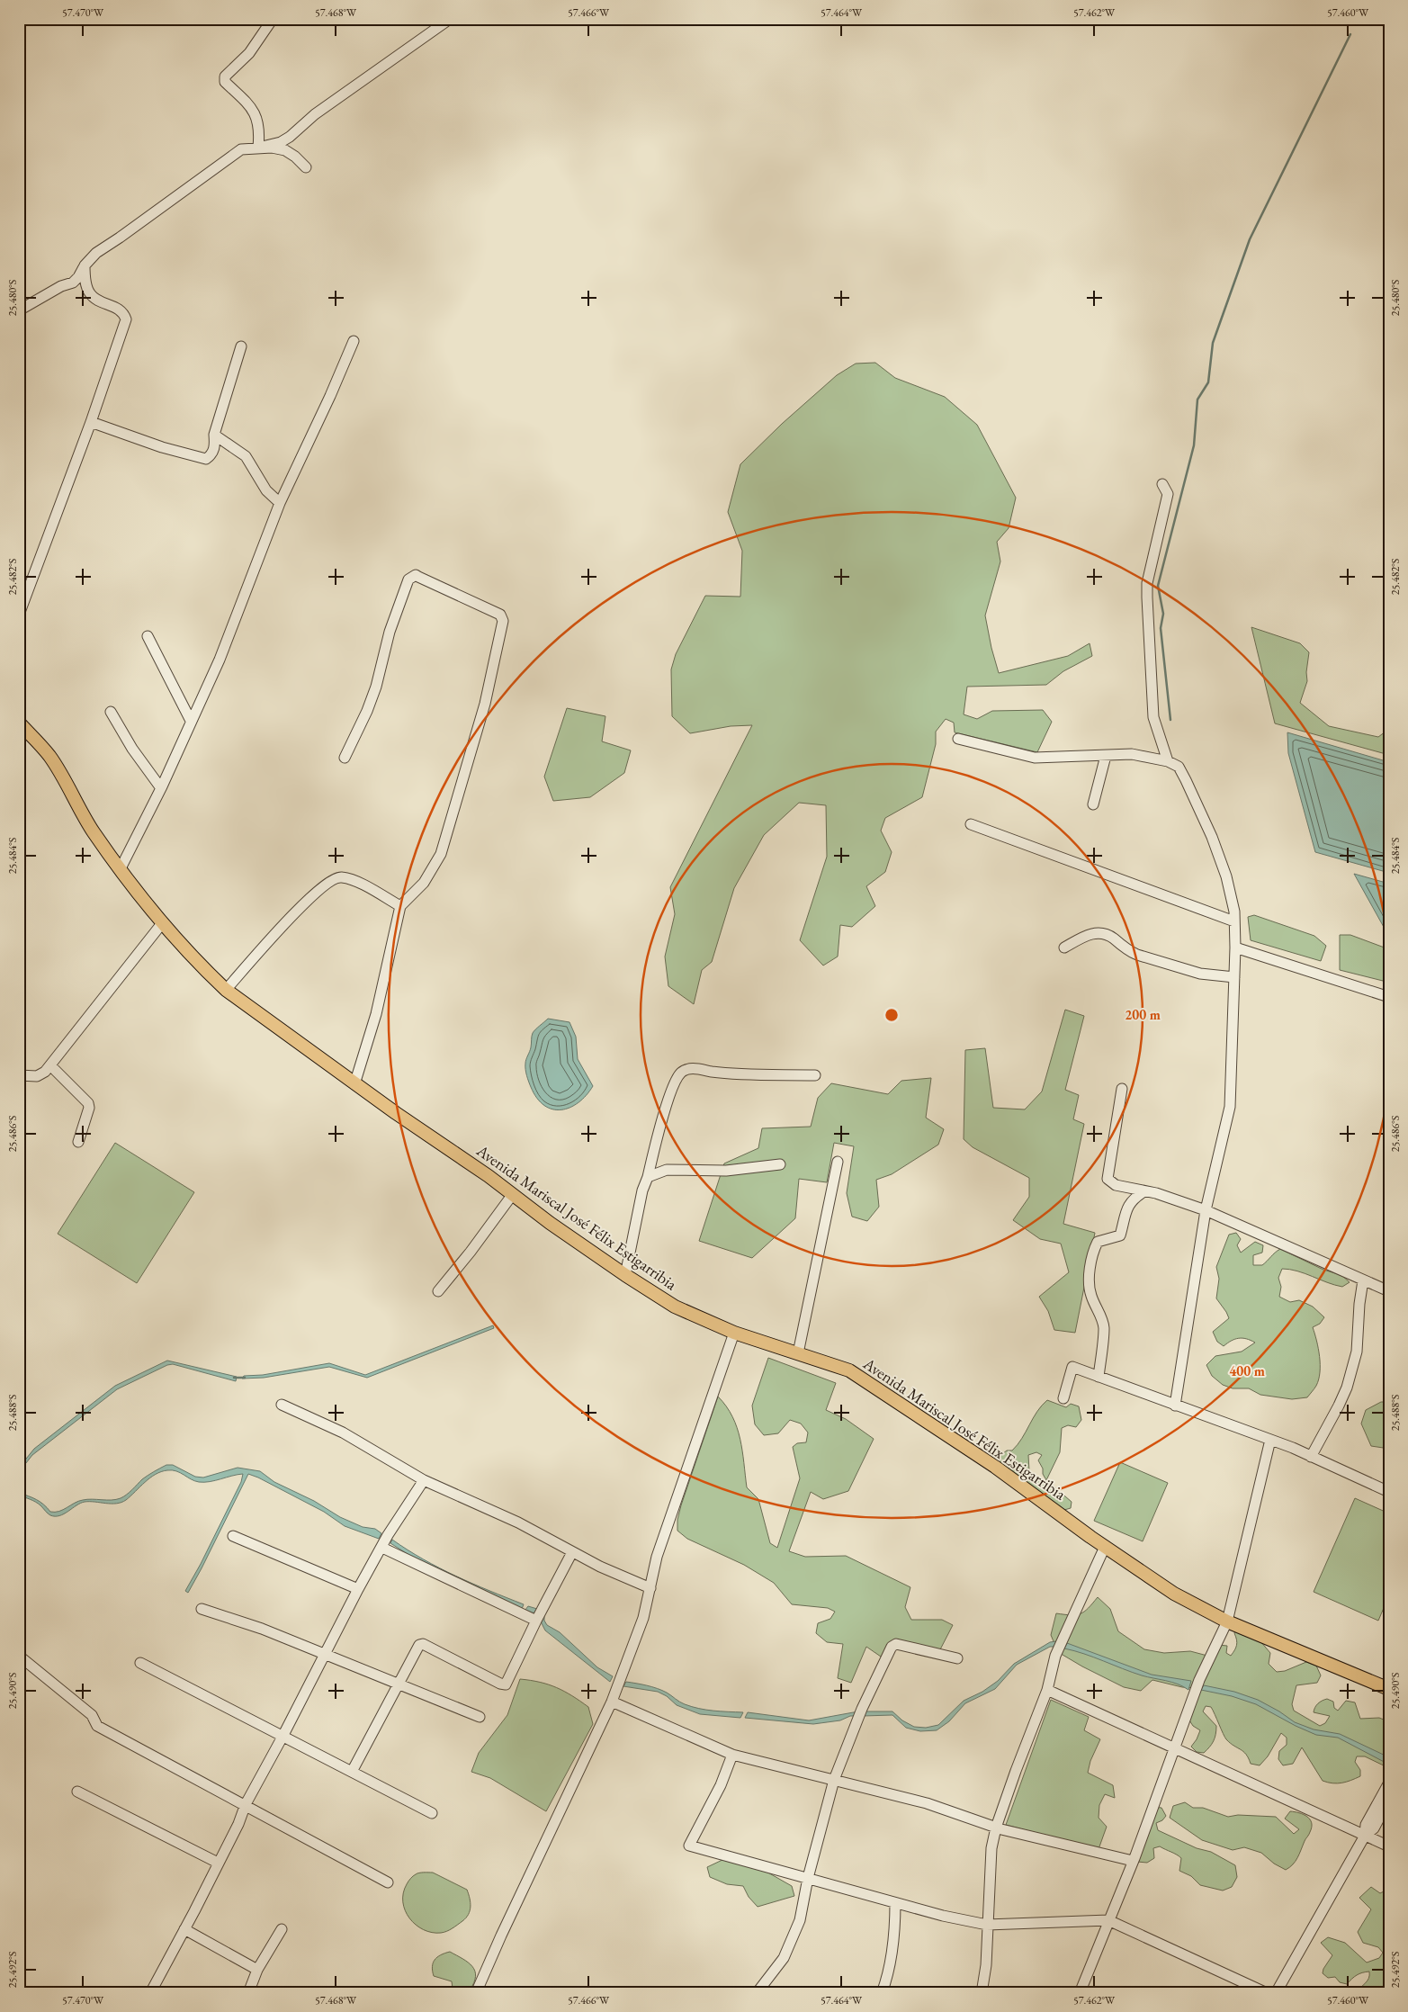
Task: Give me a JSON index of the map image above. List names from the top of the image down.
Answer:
{
  "streets": {
    "main road": ["Avenida Mariscal José Félix Estigarribia"]
  },
  "coordinates": [
    "57.470°W",
    "57.468°W",
    "57.466°W",
    "57.464°W",
    "57.462°W",
    "57.460°W",
    "25.480°S",
    "25.482°S",
    "25.484°S",
    "25.486°S",
    "25.488°S",
    "25.490°S",
    "25.492°S"
  ],
  "rings": ["200 m", "400 m"]
}
